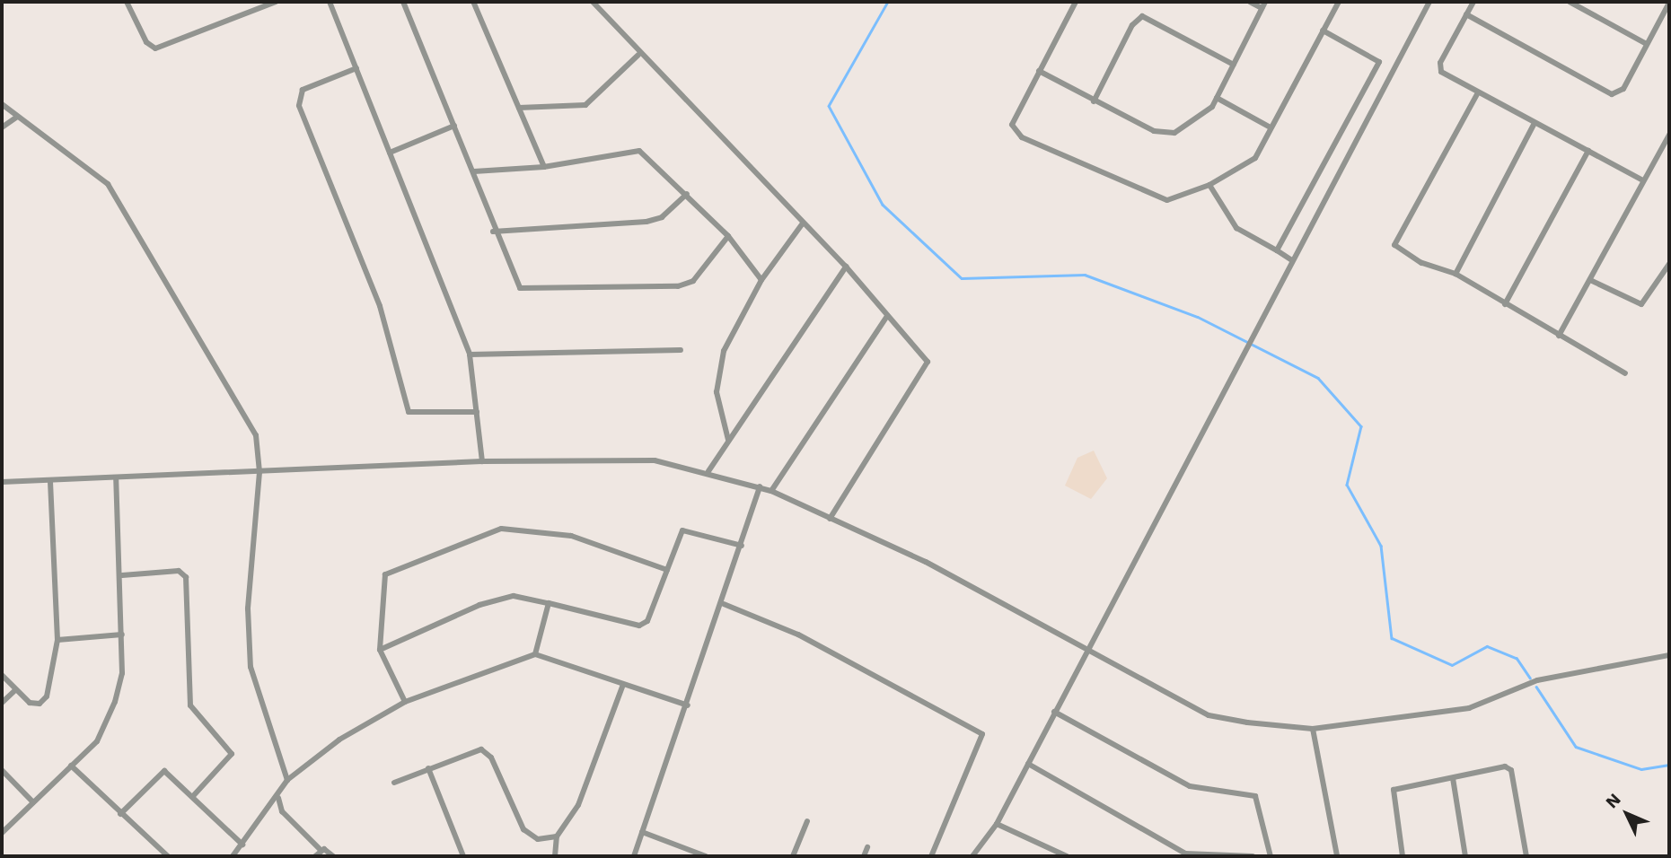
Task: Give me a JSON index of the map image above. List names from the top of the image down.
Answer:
{
  "north": "top left"
}
